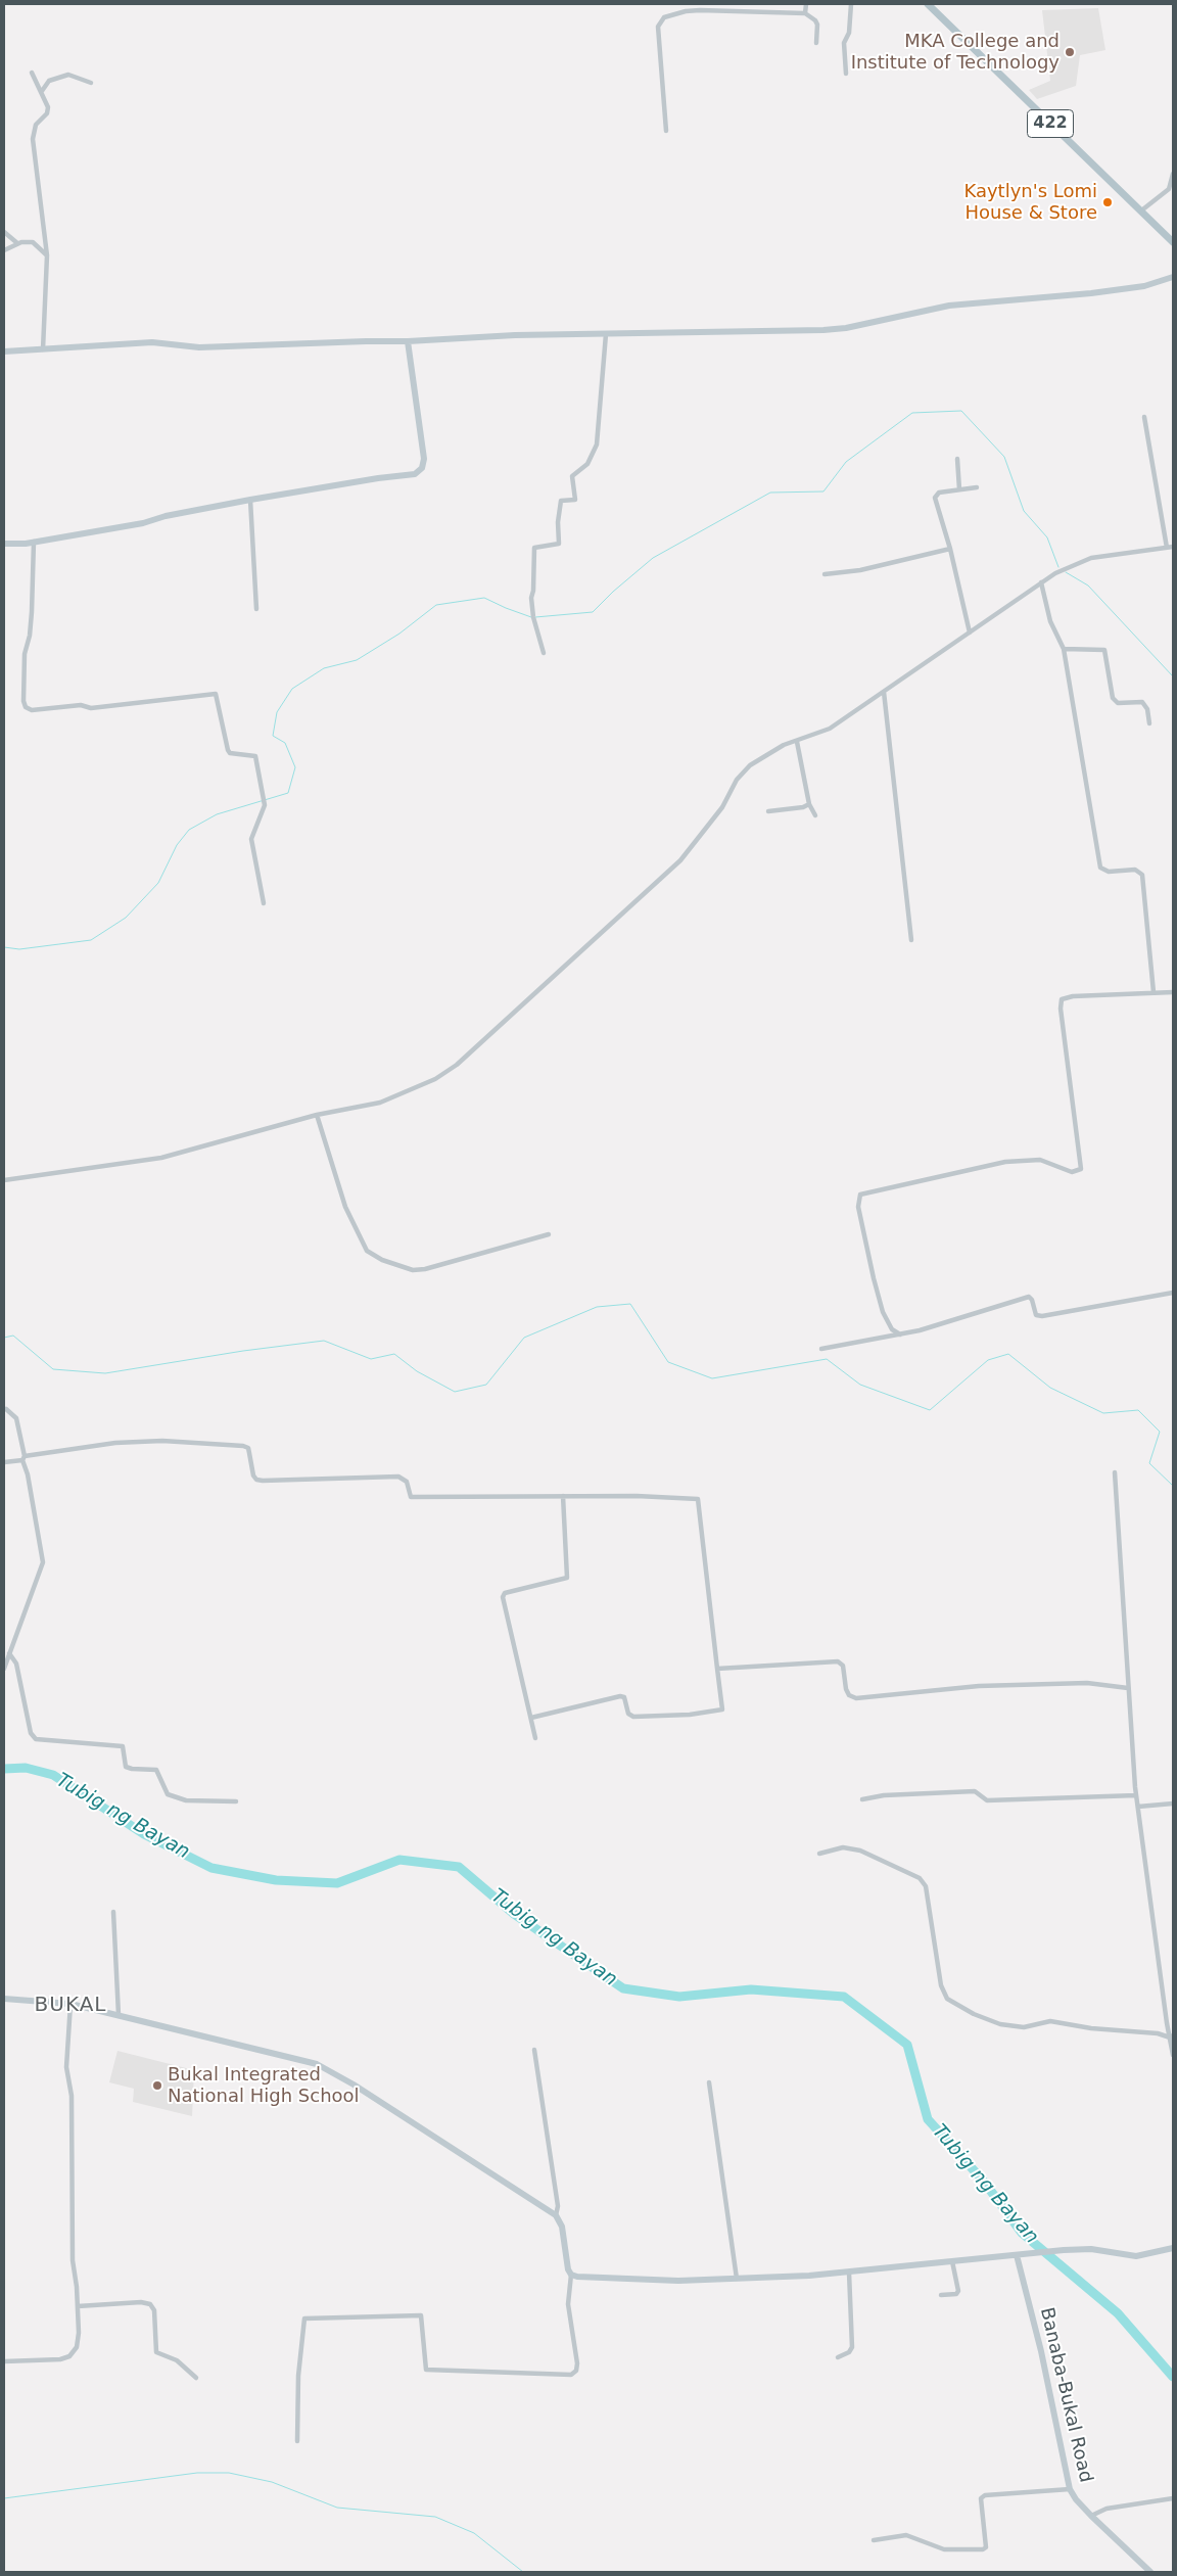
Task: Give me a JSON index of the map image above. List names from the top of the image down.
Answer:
{
  "streets": {
    "main road": ["422"],
    "street": ["Banaba-Bukal Road"]
  },
  "districts": ["BUKAL"],
  "water": ["Tubig ng Bayan"],
  "places": ["MKA College and Institute of Technology", "Kaytlyn's Lomi House & Store", "Bukal Integrated National High School"]
}
